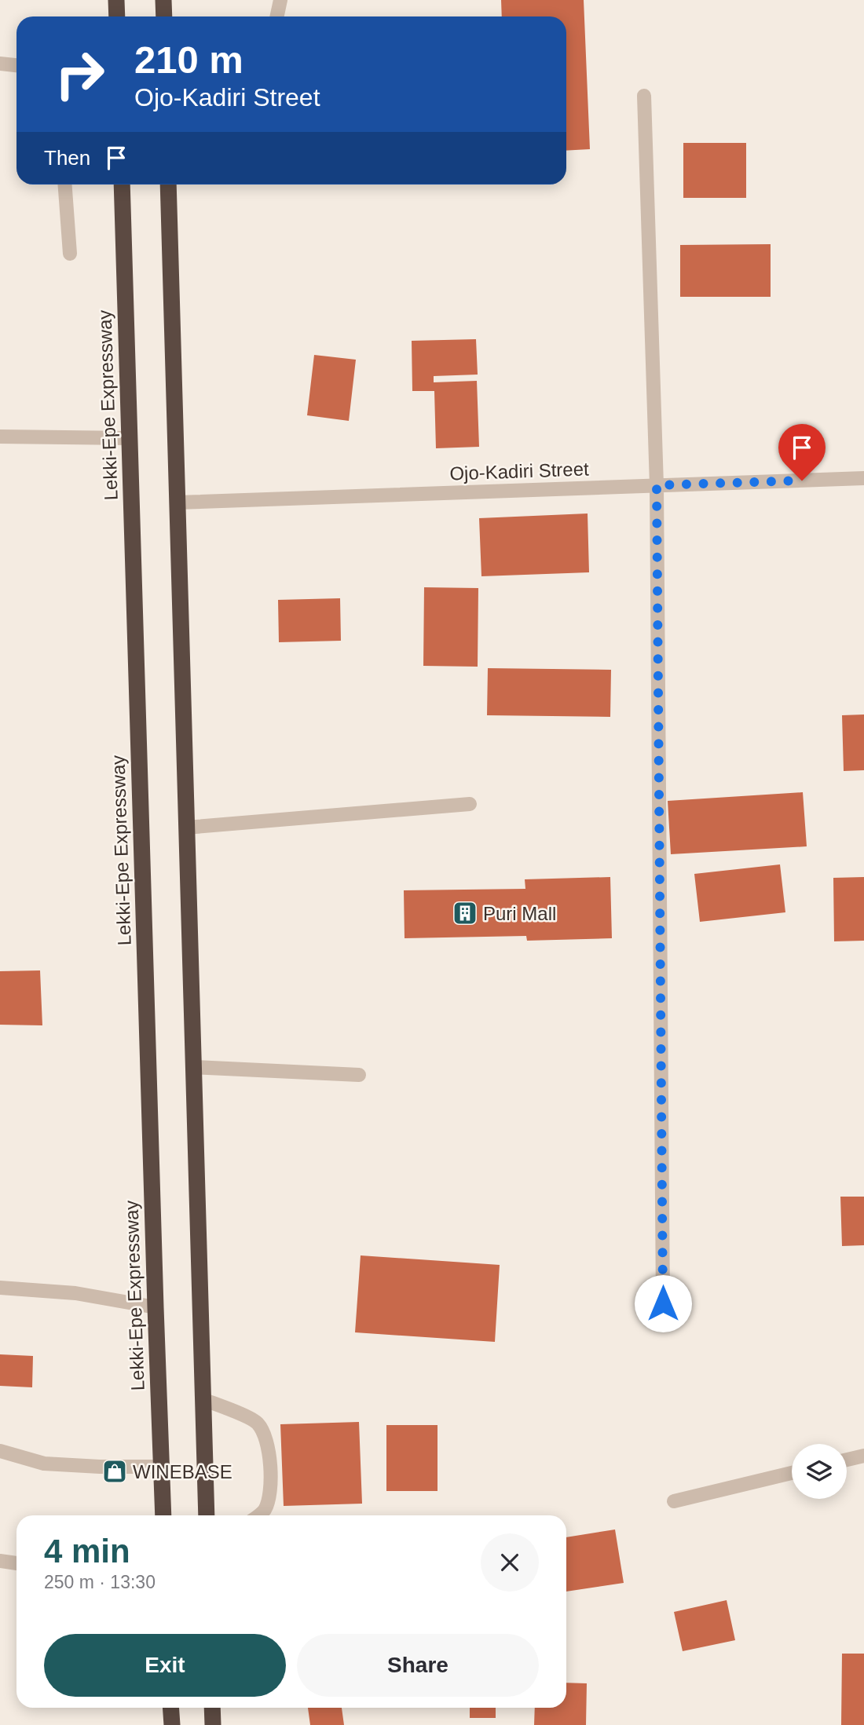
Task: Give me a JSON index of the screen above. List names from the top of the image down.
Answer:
{
  "streets": {
    "highway": ["Lekki-Epe Expressway"],
    "street": ["Ojo-Kadiri Street"]
  },
  "places": {
    "building": ["Puri Mall"],
    "shop": ["WINEBASE"]
  },
  "page": {
    "turn": ["210 m", "Ojo-Kadiri Street"],
    "then": "Then",
    "heading": ["4 min", "250 m · 13:30"],
    "buttons": ["Exit", "Share"]
  }
}
